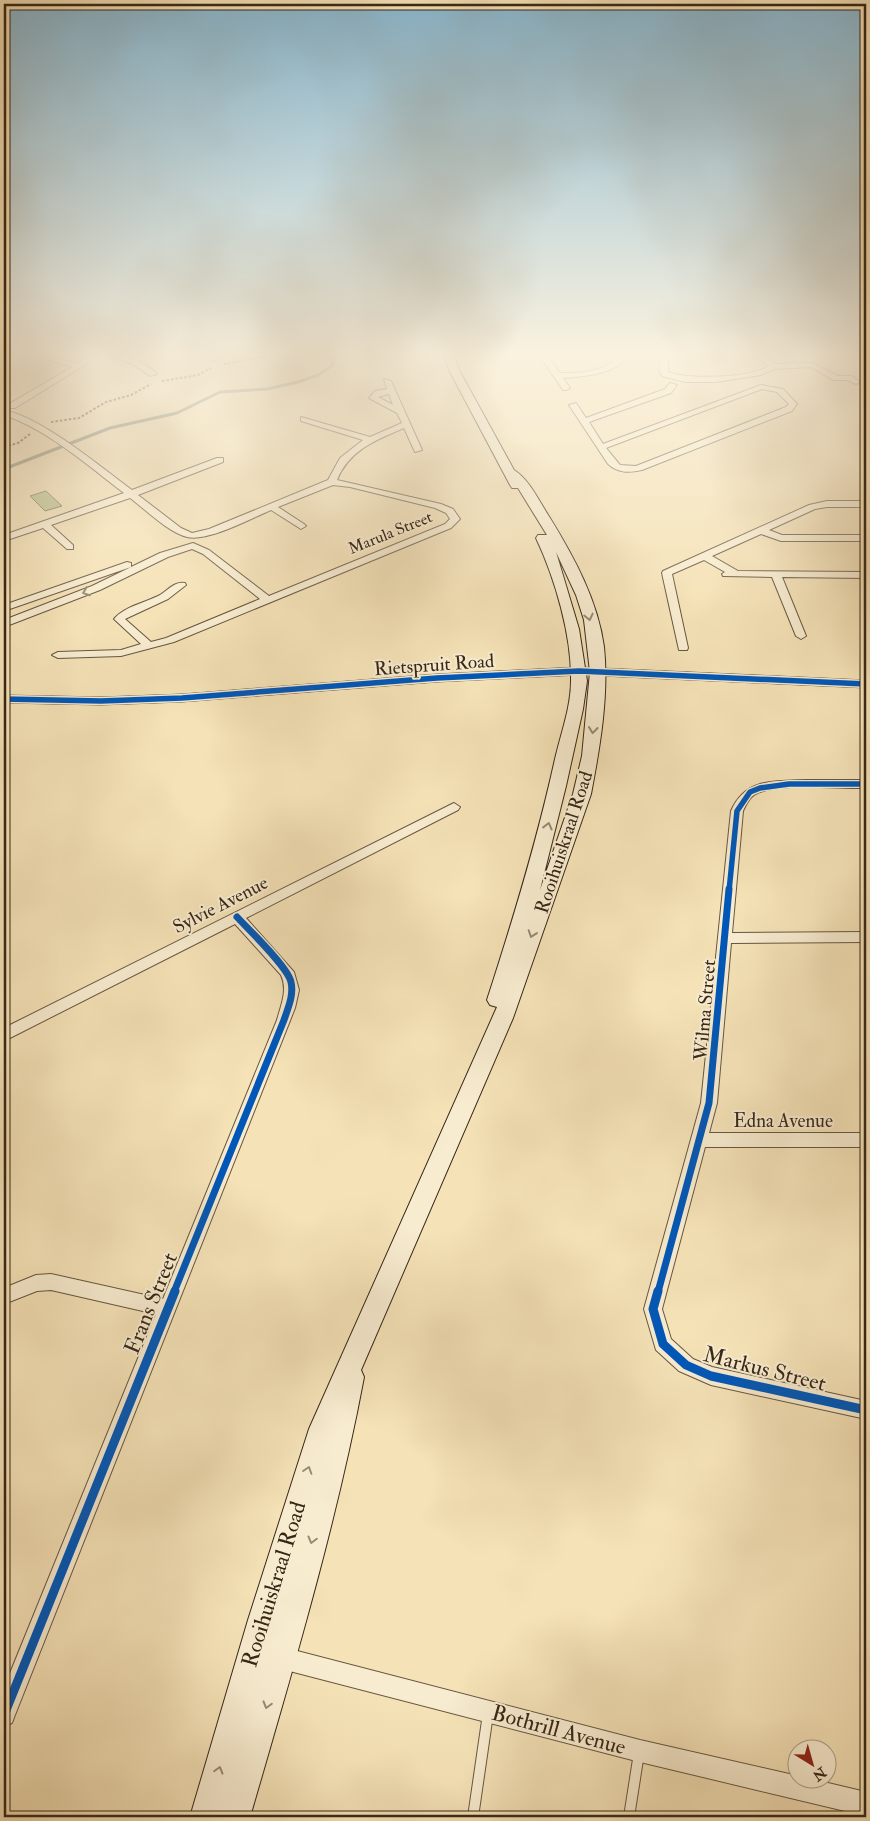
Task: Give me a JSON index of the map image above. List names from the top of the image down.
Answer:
{
  "streets": {
    "main road": ["Rooihuiskraal Road"],
    "street": [
      "Marula Street",
      "Rietspruit Road",
      "Sylvie Avenue",
      "Wilma Street",
      "Edna Avenue",
      "Frans Street",
      "Markus Street",
      "Bothrill Avenue"
    ]
  },
  "crossings": [
    ["Rietspruit Road", "Rooihuiskraal Road"],
    ["Rooihuiskraal Road", "Bothrill Avenue"],
    ["Sylvie Avenue", "Frans Street"],
    ["Wilma Street", "Edna Avenue"],
    ["Wilma Street", "Markus Street"]
  ],
  "north": "bottom right"
}
